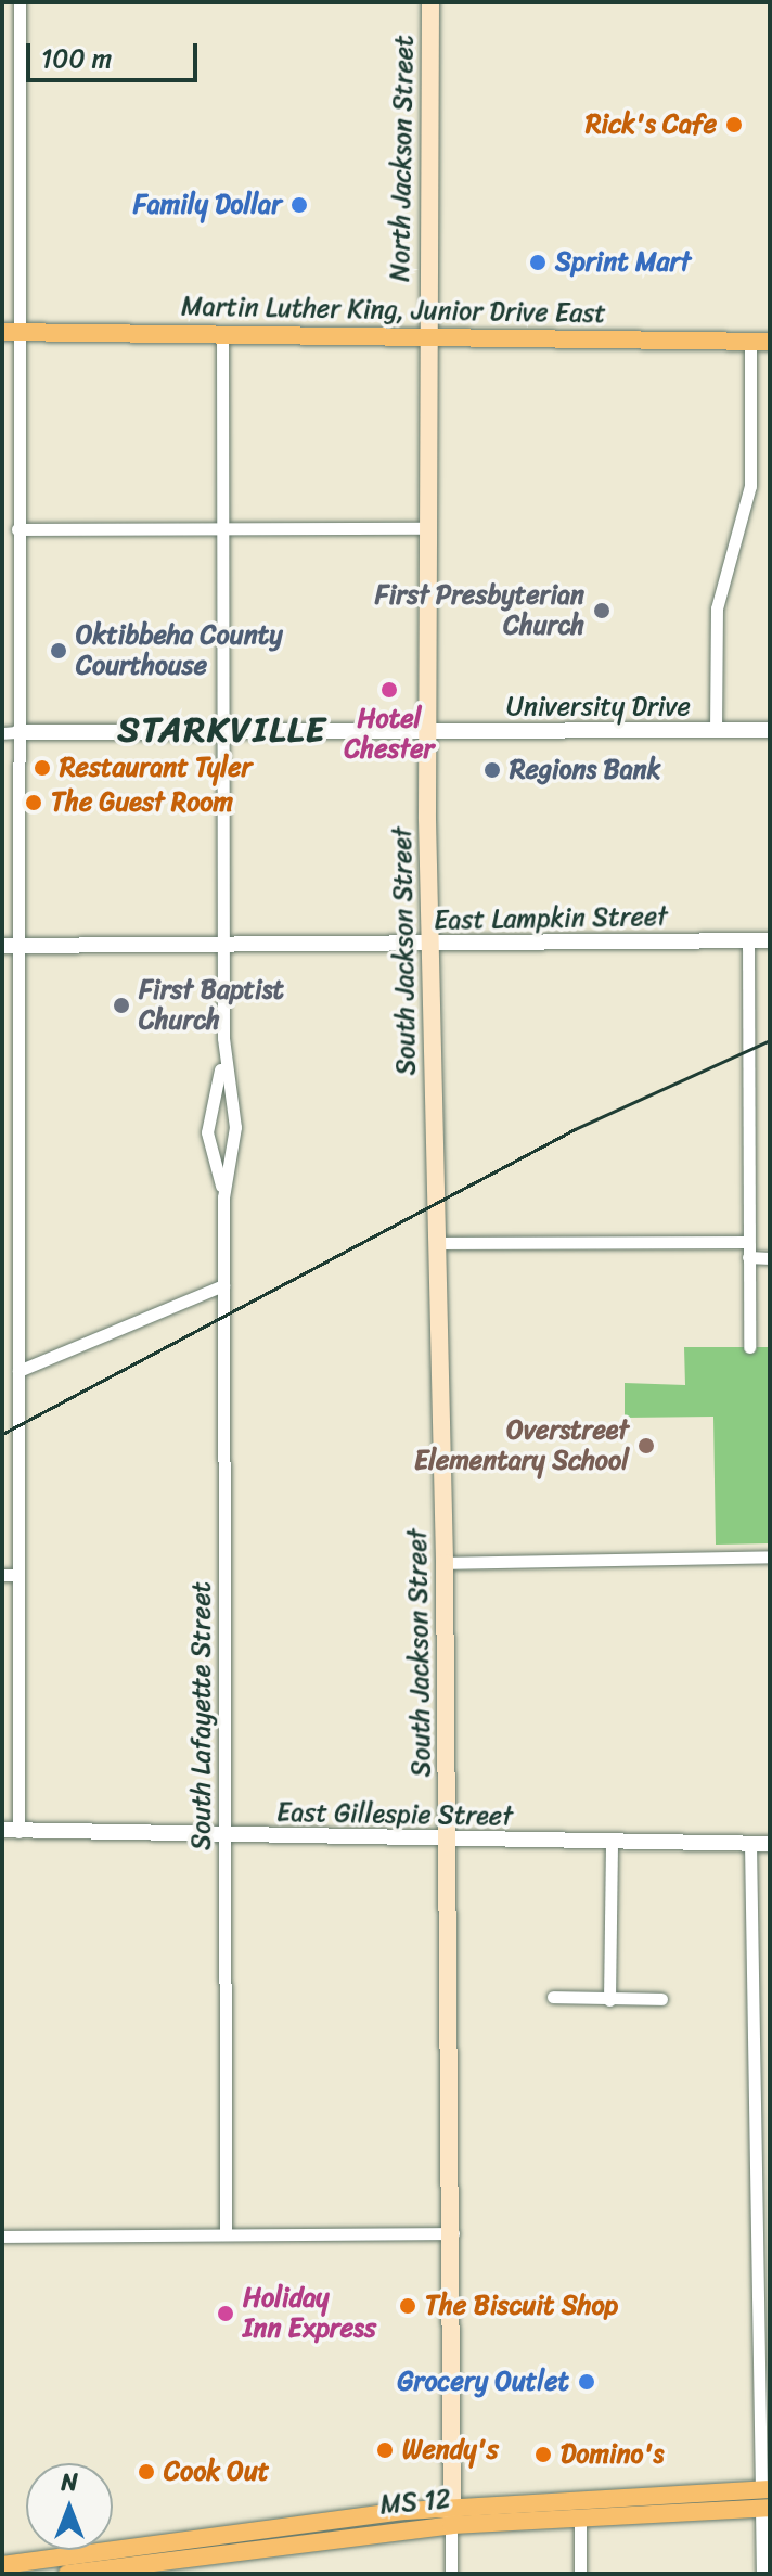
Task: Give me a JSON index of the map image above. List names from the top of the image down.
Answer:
{
  "streets": {
    "main road": [
      "North Jackson Street",
      "Martin Luther King, Junior Drive East",
      "South Jackson Street",
      "MS 12"
    ],
    "street": [
      "University Drive",
      "East Lampkin Street",
      "South Lafayette Street",
      "East Gillespie Street"
    ]
  },
  "crossings": [
    ["North Jackson Street", "Martin Luther King, Junior Drive East"],
    ["North Jackson Street", "University Drive"],
    ["North Jackson Street", "South Jackson Street"],
    ["Martin Luther King, Junior Drive East", "South Lafayette Street"],
    ["University Drive", "South Jackson Street"],
    ["University Drive", "South Lafayette Street"],
    ["East Lampkin Street", "South Jackson Street"],
    ["East Lampkin Street", "South Lafayette Street"],
    ["South Jackson Street", "East Gillespie Street"],
    ["South Jackson Street", "MS 12"],
    ["South Lafayette Street", "East Gillespie Street"]
  ],
  "districts": ["STARKVILLE"],
  "places": [
    "Rick's Cafe",
    "Family Dollar",
    "Sprint Mart",
    "First Presbyterian Church",
    "Oktibbeha County Courthouse",
    "Hotel Chester",
    "Restaurant Tyler",
    "Regions Bank",
    "The Guest Room",
    "First Baptist Church",
    "Overstreet Elementary School",
    "The Biscuit Shop",
    "Holiday Inn Express",
    "Grocery Outlet",
    "Wendy's",
    "Domino's",
    "Cook Out"
  ],
  "scale_bar": "100 m",
  "north": "top"
}
